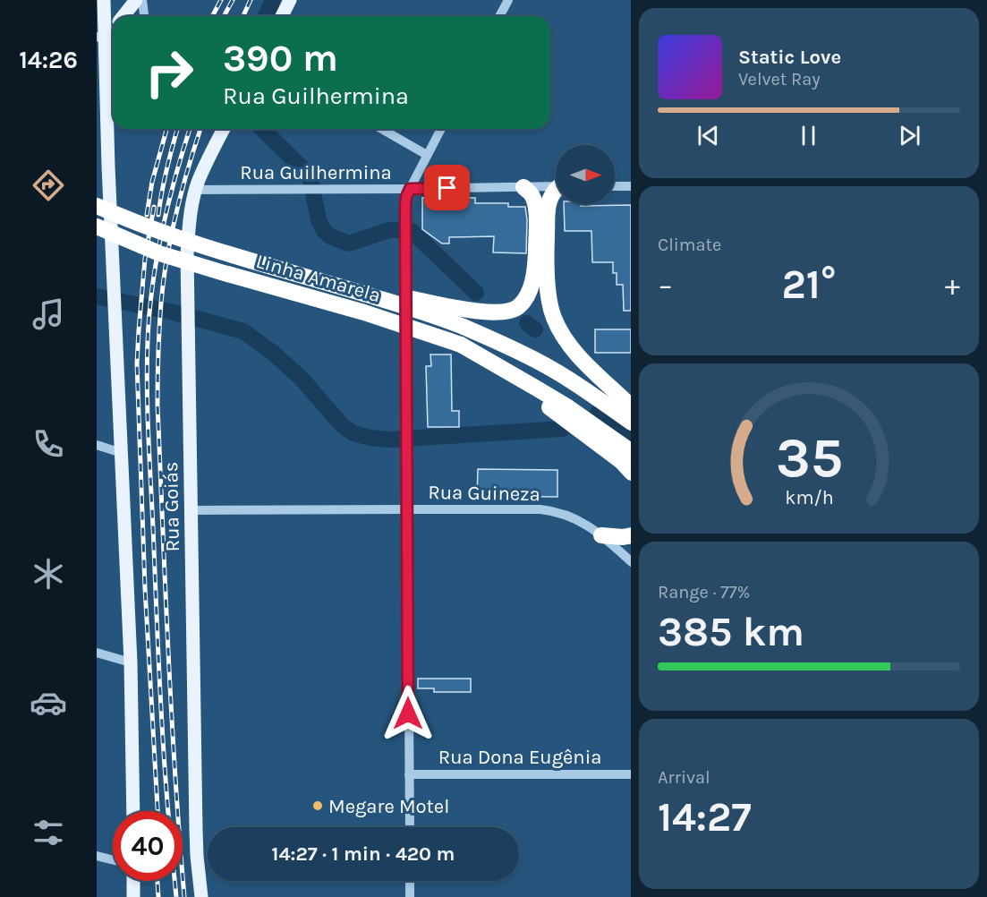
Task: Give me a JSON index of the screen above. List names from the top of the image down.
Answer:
{
  "streets": {
    "highway": ["Linha Amarela"],
    "main road": ["Rua Goiás"],
    "street": ["Rua Guilhermina", "Rua Guineza", "Rua Dona Eugênia"]
  },
  "crossings": [
    ["Rua Guilhermina", "Rua Goiás"],
    ["Rua Guineza", "Rua Goiás"]
  ],
  "places": ["Megare Motel"],
  "north": "right",
  "page": {
    "tabs": "14:26",
    "turn": ["390 m", "Rua Guilhermina"],
    "song": ["Static Love", "Velvet Ray"],
    "tile": [
      "Climate",
      ["Range · 77%", "385 km"],
      ["Arrival", "14:27"]
    ],
    "heat": ["−", "21°", "+"],
    "limit": "40",
    "trip": "14:27 · 1 min · 420 m",
    "gauge": ["35", "km/h"]
  }
}
